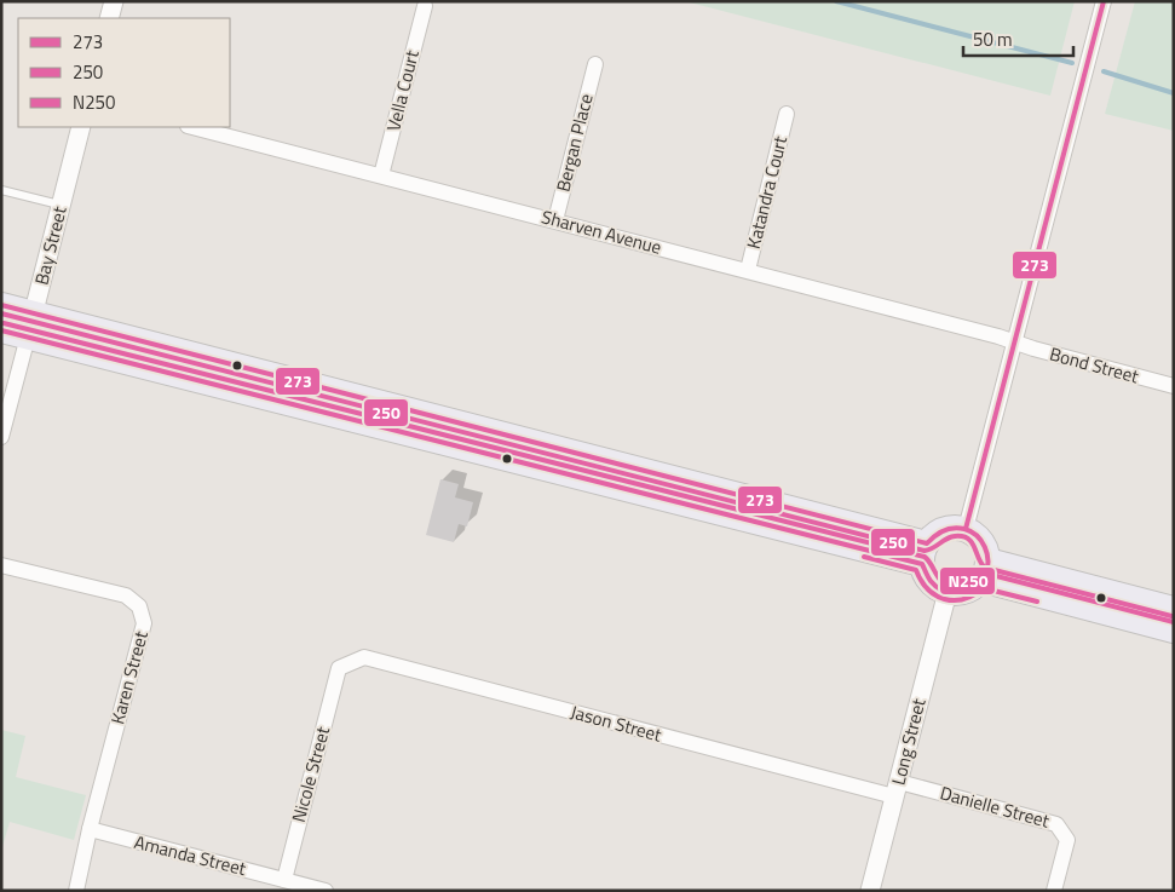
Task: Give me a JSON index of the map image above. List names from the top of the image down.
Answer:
{
  "streets": {
    "street": [
      "Vella Court",
      "Bergan Place",
      "Katandra Court",
      "Sharven Avenue",
      "Bay Street",
      "Bond Street",
      "Karen Street",
      "Jason Street",
      "Long Street",
      "Nicole Street",
      "Danielle Street",
      "Amanda Street"
    ]
  },
  "crossings": [
    ["Vella Court", "Sharven Avenue"],
    ["Bergan Place", "Sharven Avenue"],
    ["Katandra Court", "Sharven Avenue"],
    ["Sharven Avenue", "Bond Street"],
    ["Karen Street", "Amanda Street"],
    ["Jason Street", "Long Street"],
    ["Jason Street", "Nicole Street"],
    ["Jason Street", "Danielle Street"],
    ["Long Street", "Danielle Street"],
    ["Nicole Street", "Amanda Street"]
  ],
  "lines": ["transit line 273", "transit line 250", "transit line N250"],
  "legend": ["273", "250", "N250"],
  "scale_bar": "50 m"
}
